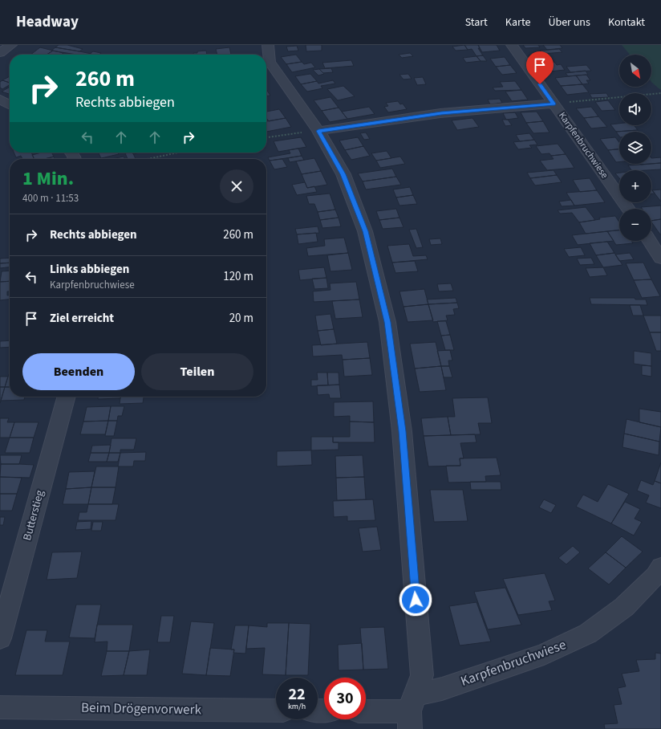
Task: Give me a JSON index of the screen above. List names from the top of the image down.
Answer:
{
  "streets": {
    "street": ["Karpfenbruchwiese", "Butterstieg", "Beim Drögenvorwerk"]
  },
  "north": "bottom right",
  "page": {
    "header": "Headway",
    "nav": [
      "Start",
      "Karte",
      "Über uns",
      "Kontakt"
    ],
    "map_buttons": ["+", "−"],
    "turn": ["260 m", "Rechts abbiegen"],
    "heading": ["1 Min.", "400 m · 11:53"],
    "list": [
      {
        "name": "Rechts abbiegen",
        "value": "260 m"
      },
      {
        "name": "Links abbiegen",
        "note": "Karpfenbruchwiese",
        "value": "120 m"
      },
      {
        "name": "Ziel erreicht",
        "value": "20 m"
      }
    ],
    "buttons": ["Beenden", "Teilen"],
    "speed": "22 km/h",
    "limit": "30"
  }
}
